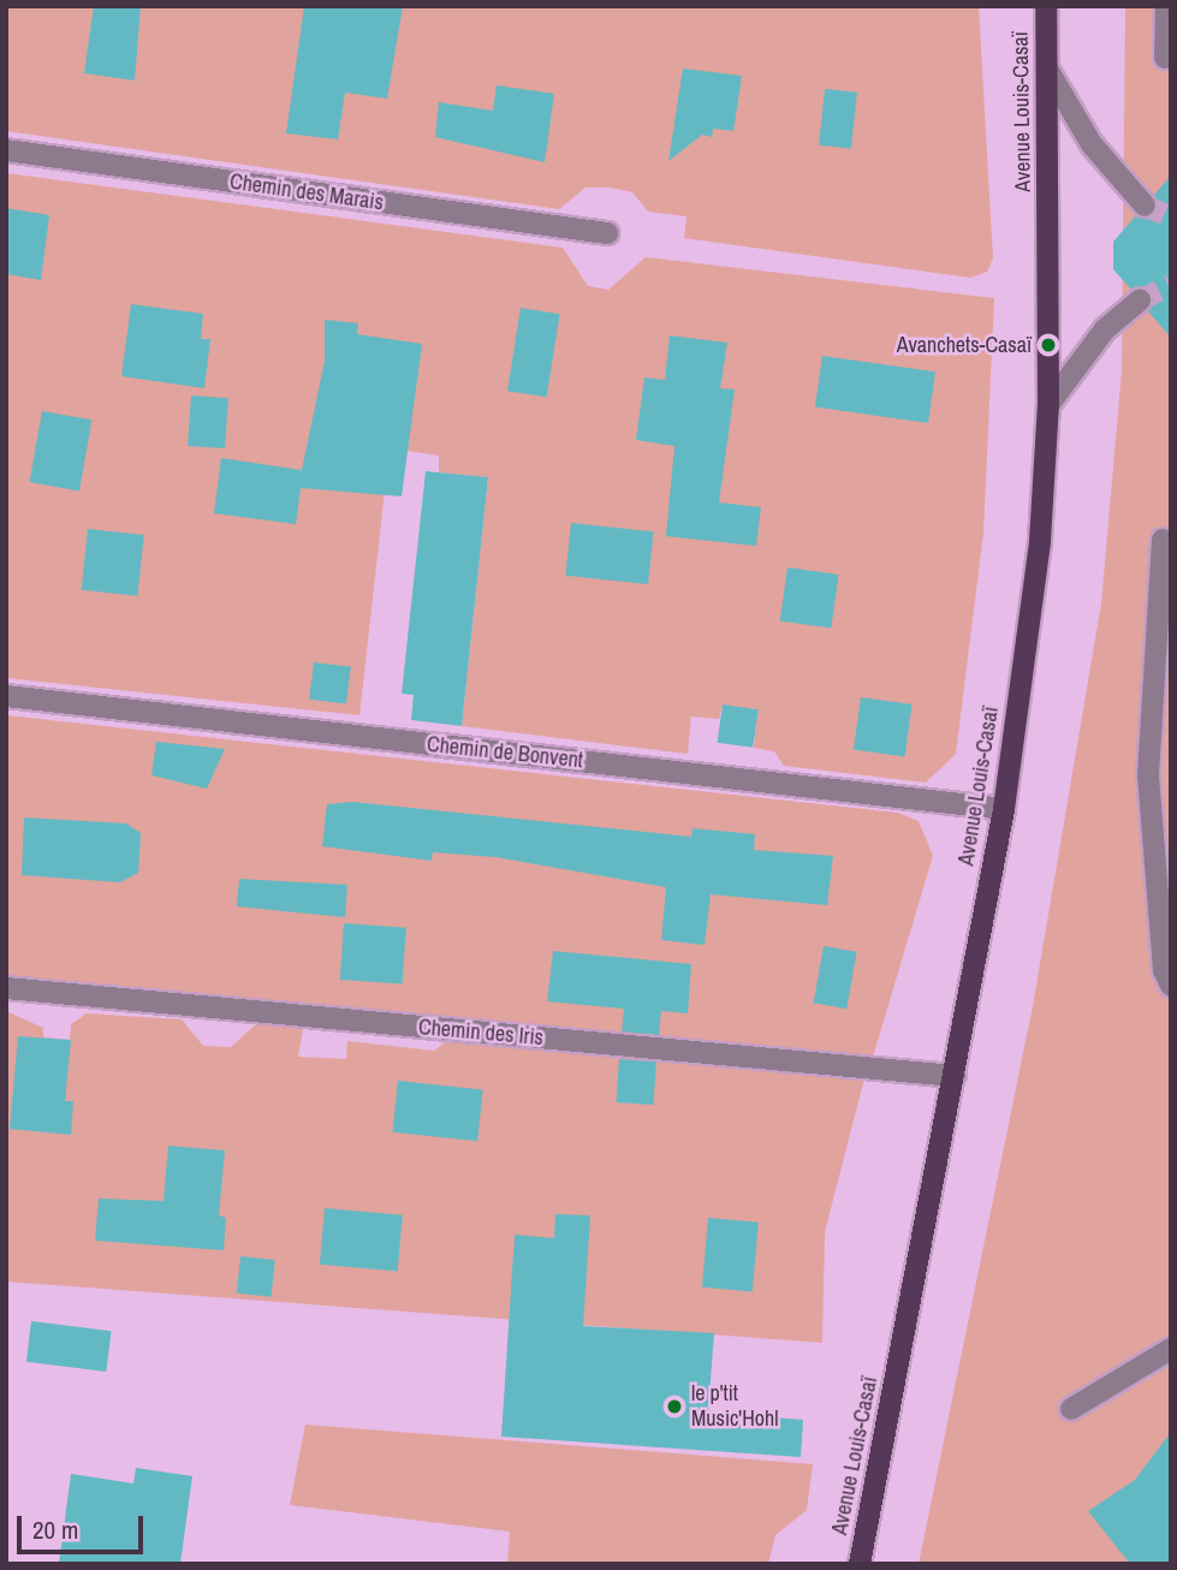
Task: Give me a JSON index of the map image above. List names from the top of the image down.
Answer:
{
  "streets": {
    "main road": ["Avenue Louis-Casaï"],
    "street": ["Chemin des Marais", "Chemin de Bonvent", "Chemin des Iris"]
  },
  "crossings": [
    ["Avenue Louis-Casaï", "Chemin de Bonvent"],
    ["Avenue Louis-Casaï", "Chemin des Iris"]
  ],
  "places": ["Avanchets-Casaï", "le p'tit Music'Hohl"],
  "scale_bar": "20 m"
}
